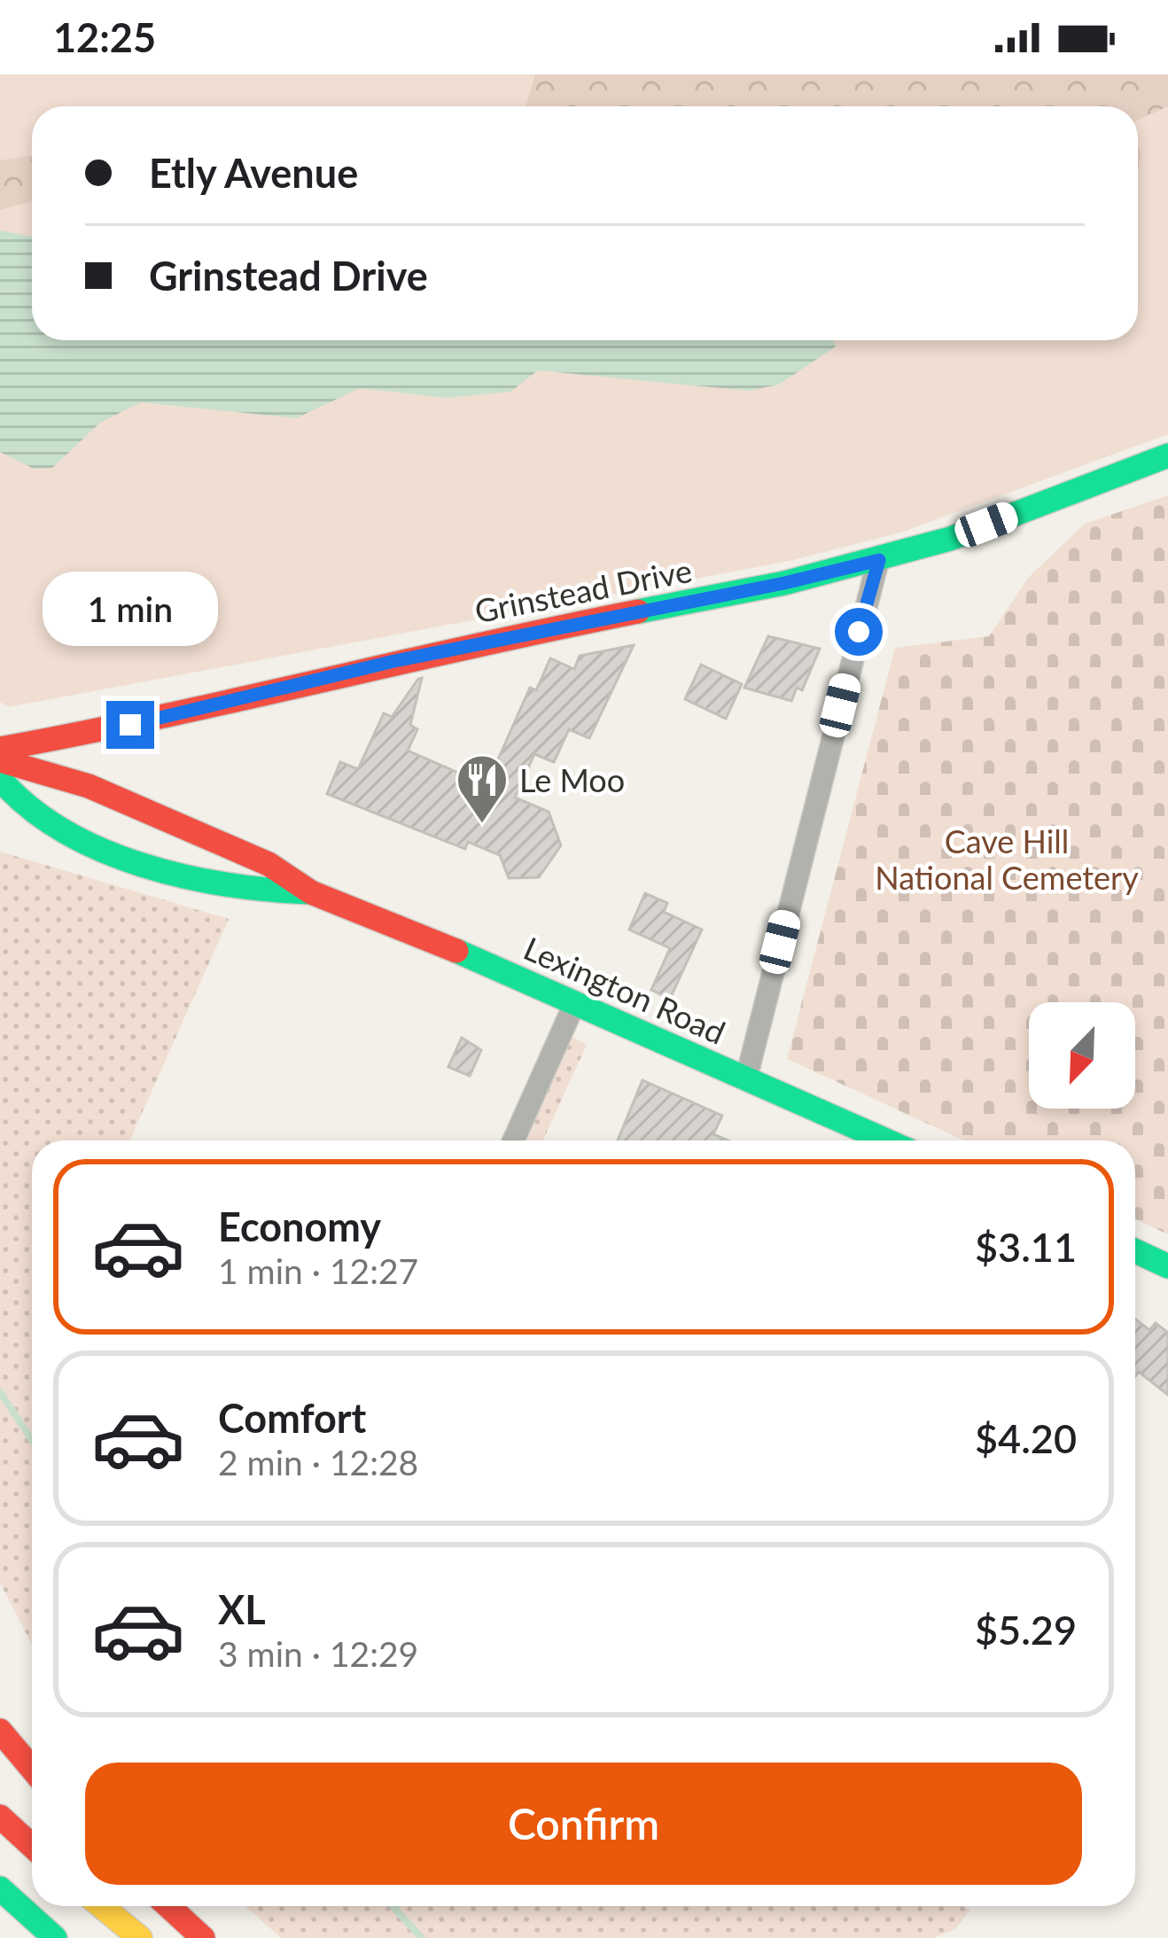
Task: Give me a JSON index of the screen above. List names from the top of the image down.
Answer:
{
  "streets": {
    "main road": ["Grinstead Drive", "Lexington Road"]
  },
  "parks": ["Cave Hill National Cemetery"],
  "places": {
    "restaurant": ["Le Moo"]
  },
  "north": "bottom left",
  "page": {
    "status": "12:25",
    "banner": ["Etly Avenue", "Grinstead Drive"],
    "bubble": "1 min",
    "list": [
      {
        "name": "Economy",
        "note": "1 min · 12:27",
        "value": "$3.11"
      },
      {
        "name": "Comfort",
        "note": "2 min · 12:28",
        "value": "$4.20"
      },
      {
        "name": "XL",
        "note": "3 min · 12:29",
        "value": "$5.29"
      }
    ],
    "buttons": "Confirm"
  }
}
